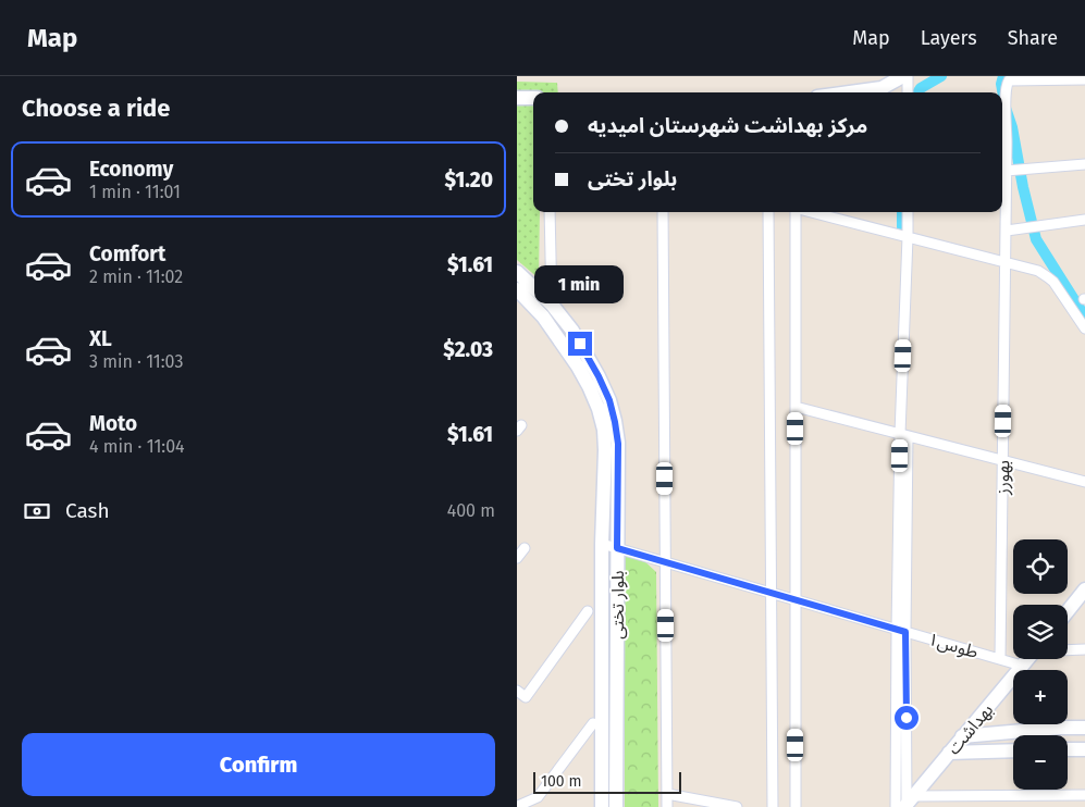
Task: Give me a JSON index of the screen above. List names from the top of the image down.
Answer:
{
  "streets": {
    "street": [
      "بهورز",
      "بلوار تختی",
      "طوس۱",
      "بهداشت"
    ]
  },
  "crossings": [
    ["بهورز", "طوس۱"],
    ["بلوار تختی", "طوس۱"],
    ["طوس۱", "بهداشت"]
  ],
  "scale_bar": "100 m",
  "page": {
    "header": "Map",
    "nav": ["Map", "Layers", "Share"],
    "heading": "Choose a ride",
    "banner": ["مرکز بهداشت شهرستان امیدیه", "بلوار تختی"],
    "list": [
      {
        "name": "Economy",
        "note": "1 min · 11:01",
        "value": "$1.20"
      },
      {
        "name": "Comfort",
        "note": "2 min · 11:02",
        "value": "$1.61"
      },
      {
        "name": "XL",
        "note": "3 min · 11:03",
        "value": "$2.03"
      },
      {
        "name": "Moto",
        "note": "4 min · 11:04",
        "value": "$1.61"
      }
    ],
    "bubble": "1 min",
    "pay": ["Cash", "400 m"],
    "map_buttons": ["+", "−"],
    "buttons": "Confirm",
    "scale": "100 m"
  }
}
